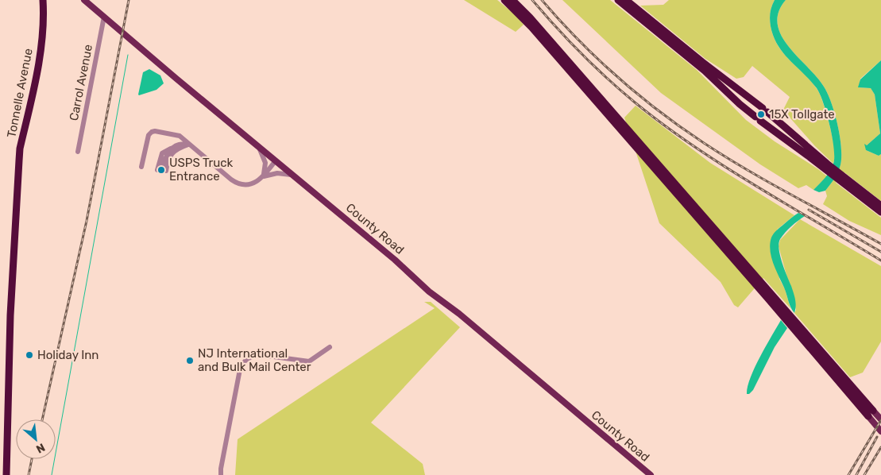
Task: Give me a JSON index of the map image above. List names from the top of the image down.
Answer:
{
  "streets": {
    "highway": ["Tonnelle Avenue"],
    "main road": ["County Road"],
    "street": ["Carrol Avenue"]
  },
  "crossings": [
    ["Carrol Avenue", "County Road"]
  ],
  "places": [
    "15X Tollgate",
    "USPS Truck Entrance",
    "Holiday Inn",
    "NJ International and Bulk Mail Center"
  ],
  "north": "bottom right"
}
